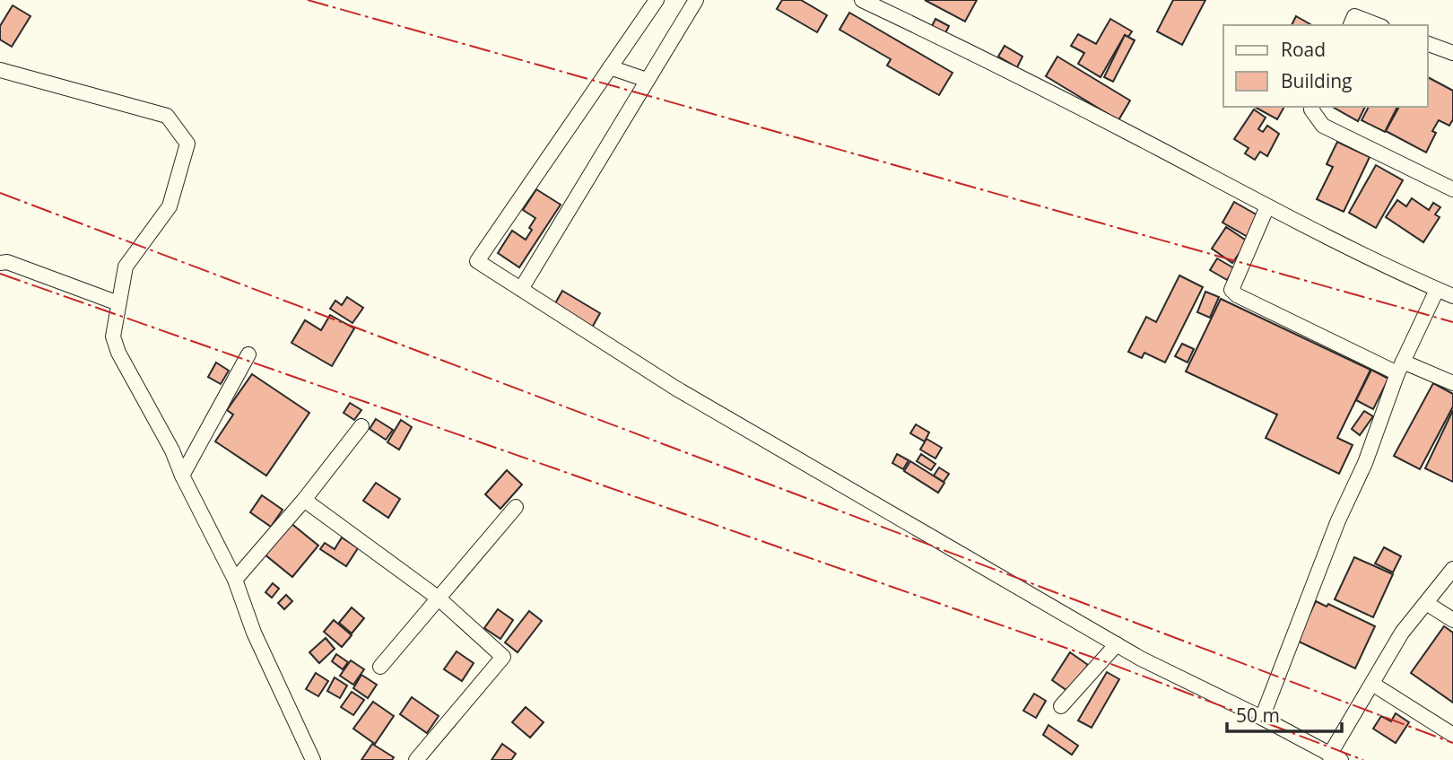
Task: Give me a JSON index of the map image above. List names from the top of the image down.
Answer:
{
  "legend": ["Road", "Building"],
  "scale_bar": "50 m"
}
